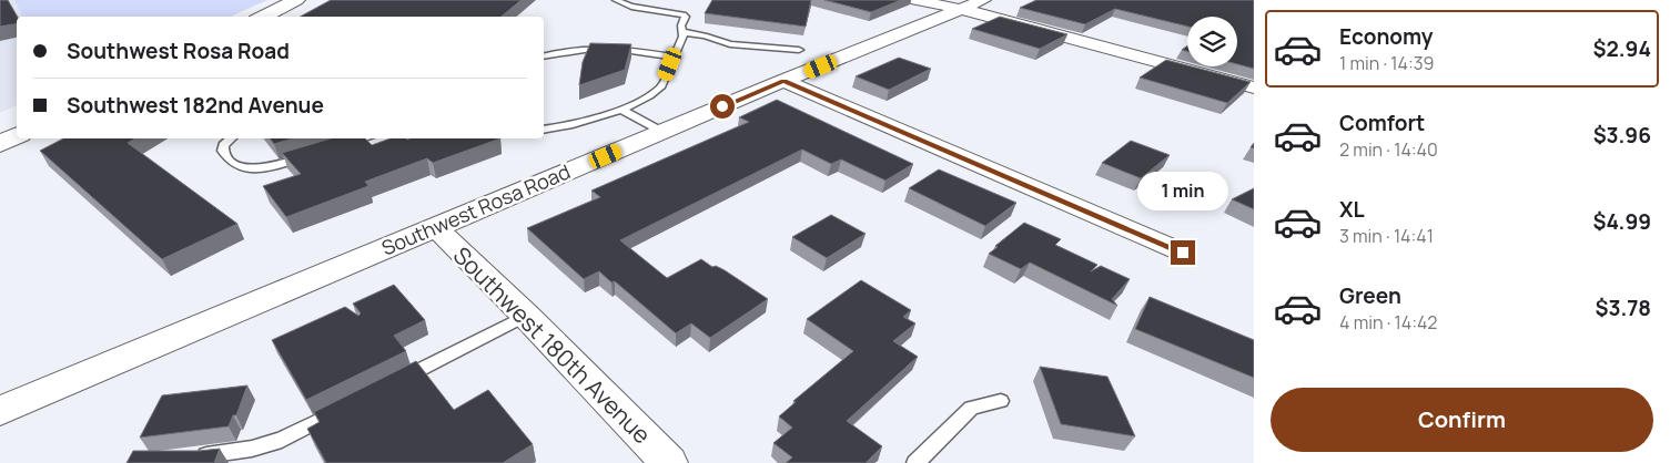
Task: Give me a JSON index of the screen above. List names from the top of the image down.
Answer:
{
  "streets": {
    "street": ["Southwest Rosa Road", "Southwest 180th Avenue"]
  },
  "crossings": [
    ["Southwest Rosa Road", "Southwest 180th Avenue"]
  ],
  "page": {
    "list": [
      {
        "name": "Economy",
        "note": "1 min · 14:39",
        "value": "$2.94"
      },
      {
        "name": "Comfort",
        "note": "2 min · 14:40",
        "value": "$3.96"
      },
      {
        "name": "XL",
        "note": "3 min · 14:41",
        "value": "$4.99"
      },
      {
        "name": "Green",
        "note": "4 min · 14:42",
        "value": "$3.78"
      }
    ],
    "banner": ["Southwest Rosa Road", "Southwest 182nd Avenue"],
    "bubble": "1 min",
    "buttons": "Confirm"
  }
}
